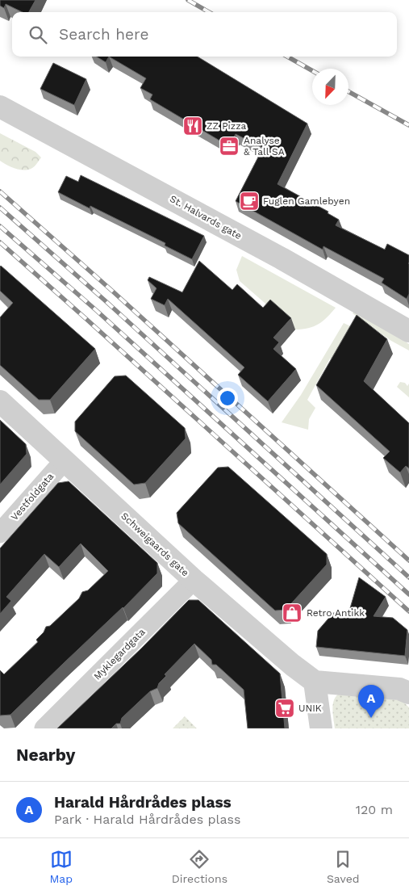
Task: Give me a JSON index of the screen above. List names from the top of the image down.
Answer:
{
  "streets": {
    "street": [
      "St. Halvards gate",
      "Vestfoldgata",
      "Schweigaards gate",
      "Myklegardgata"
    ]
  },
  "crossings": [
    ["Vestfoldgata", "Schweigaards gate"],
    ["Schweigaards gate", "Myklegardgata"]
  ],
  "places": {
    "restaurant": ["ZZ Pizza"],
    "office": ["Analyse & Tall SA"],
    "cafe": ["Fuglen Gamlebyen"],
    "shop": ["Retro Antikk"],
    "supermarket": ["UNIK"]
  },
  "north": "bottom left",
  "page": {
    "search": "Search here",
    "pins": "A",
    "heading": "Nearby",
    "list": [
      {
        "mark": "A",
        "name": "Harald Hårdrådes plass",
        "note": "Park · Harald Hårdrådes plass",
        "value": "120 m"
      }
    ],
    "nav": ["Map", "Directions", "Saved"]
  }
}
